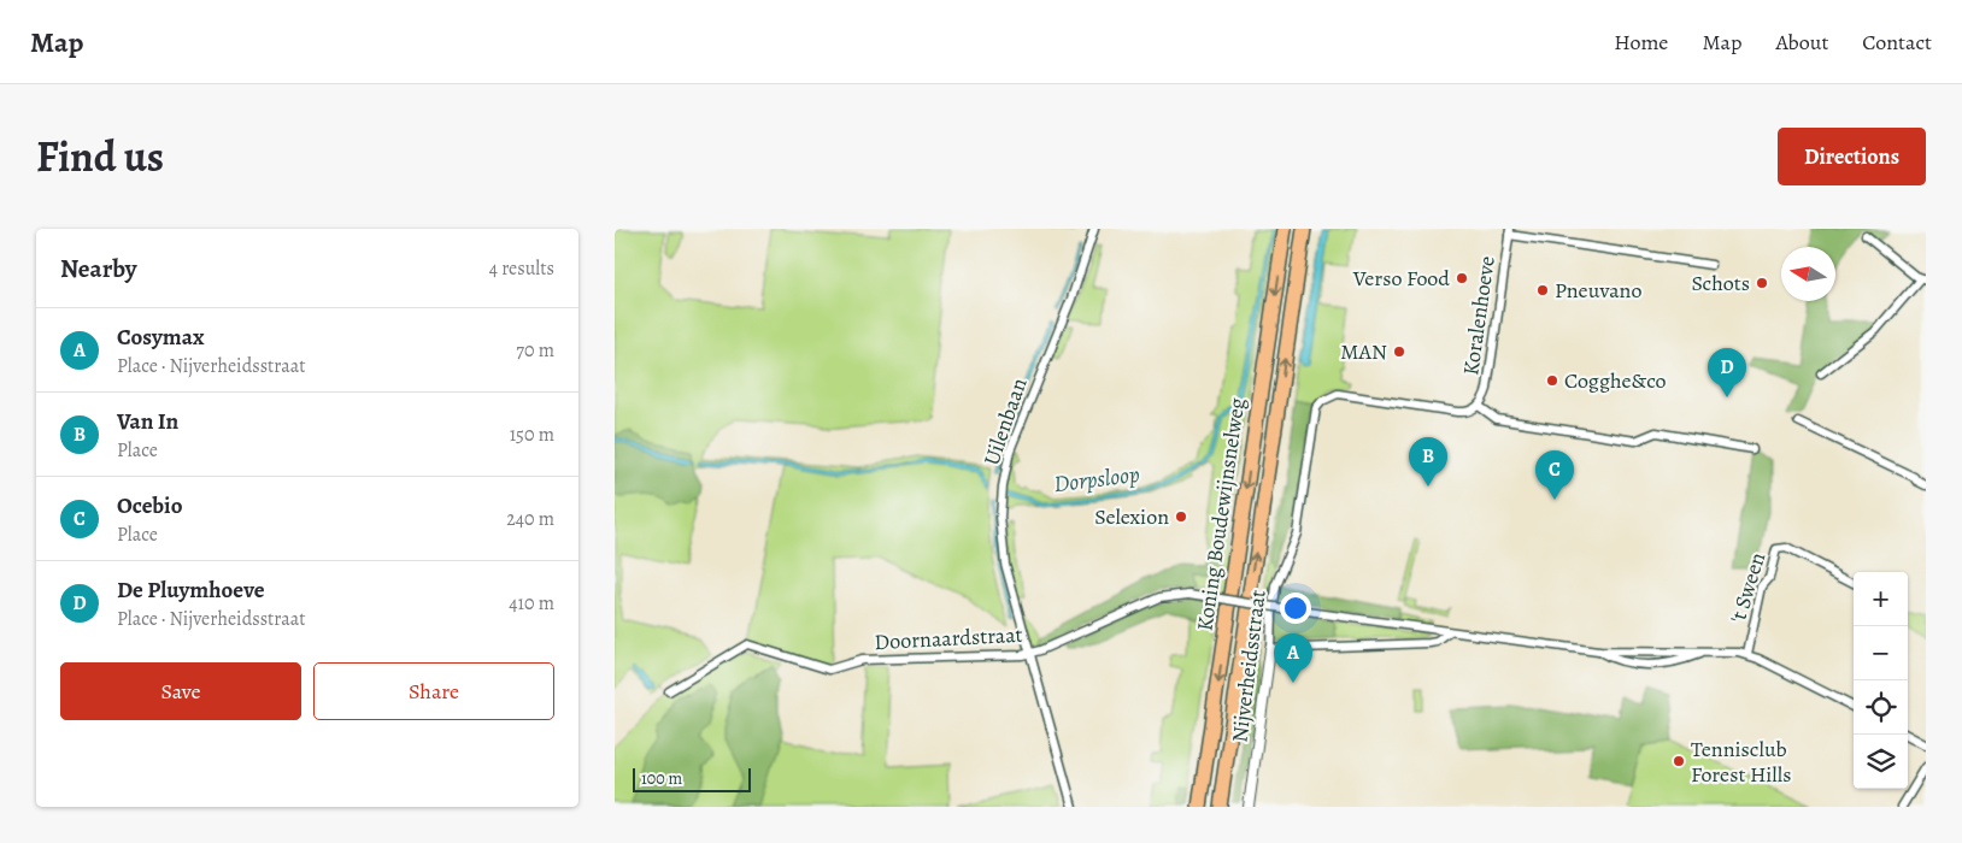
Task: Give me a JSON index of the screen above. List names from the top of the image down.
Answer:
{
  "streets": {
    "highway": ["Koning Boudewijnsnelweg"],
    "street": [
      "Koralenhoeve",
      "Uilenbaan",
      "'t Sween",
      "Doornaardstraat",
      "Nijverheidsstraat"
    ]
  },
  "crossings": [
    ["Koralenhoeve", "Nijverheidsstraat"],
    ["Uilenbaan", "Doornaardstraat"],
    ["'t Sween", "Doornaardstraat"]
  ],
  "water": ["Dorpsloop"],
  "places": [
    "Verso Food",
    "Schots",
    "Pneuvano",
    "MAN",
    "Cogghe&co",
    "Selexion",
    "Tennisclub Forest Hills"
  ],
  "scale_bar": "100 m",
  "north": "left",
  "page": {
    "header": "Map",
    "nav": [
      "Home",
      "Map",
      "About",
      "Contact"
    ],
    "title": "Find us",
    "buttons": [
      "Directions",
      ["Save", "Share"]
    ],
    "heading": ["Nearby", "4 results"],
    "list": [
      {
        "mark": "A",
        "name": "Cosymax",
        "note": "Place · Nijverheidsstraat",
        "value": "70 m"
      },
      {
        "mark": "B",
        "name": "Van In",
        "note": "Place",
        "value": "150 m"
      },
      {
        "mark": "C",
        "name": "Ocebio",
        "note": "Place",
        "value": "240 m"
      },
      {
        "mark": "D",
        "name": "De Pluymhoeve",
        "note": "Place · Nijverheidsstraat",
        "value": "410 m"
      }
    ],
    "pins": [
      "D",
      "B",
      "C",
      "A"
    ],
    "map_buttons": ["+", "−"],
    "scale": "100 m"
  }
}
